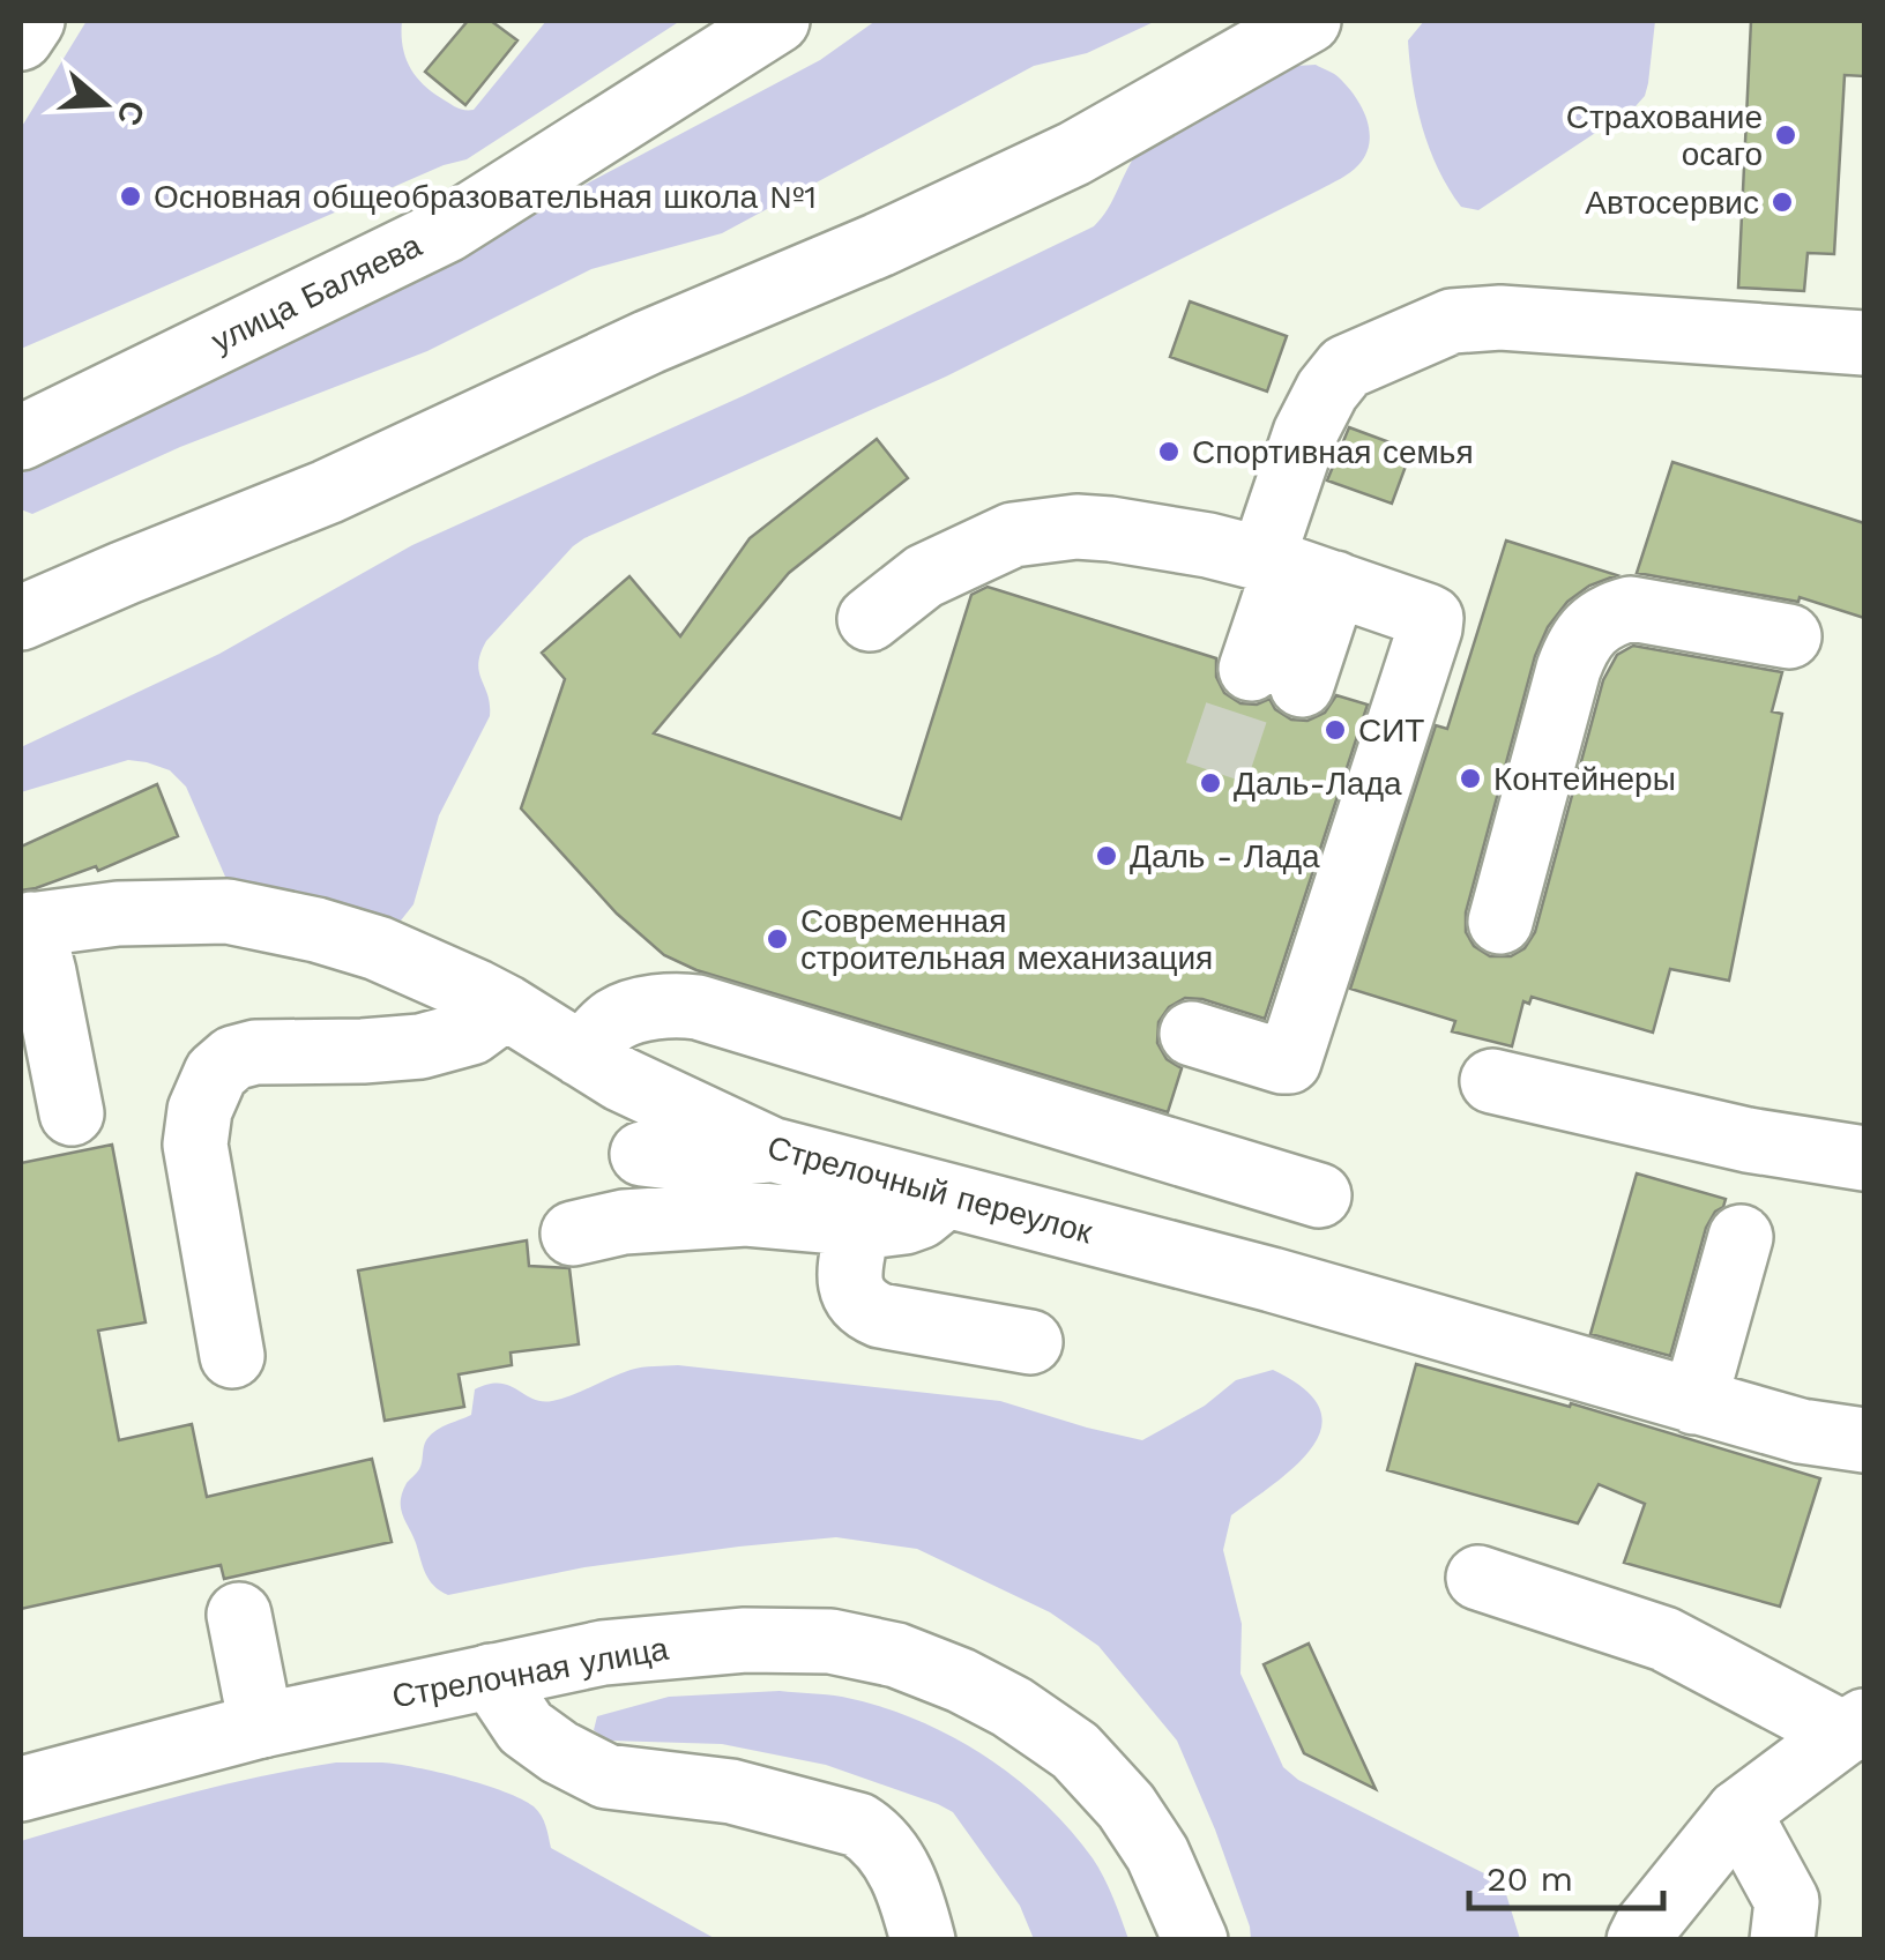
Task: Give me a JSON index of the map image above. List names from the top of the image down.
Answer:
{
  "streets": {
    "main road": ["улица Баляева", "Стрелочный переулок", "Стрелочная улица"]
  },
  "places": [
    "Страхование осаго",
    "Основная общеобразовательная школа №1",
    "Автосервис",
    "Спортивная семья",
    "СИТ",
    "Контейнеры",
    "Даль-Лада",
    "Даль - Лада",
    "Современная строительная механизация"
  ],
  "scale_bar": "20 m",
  "north": "right"
}
